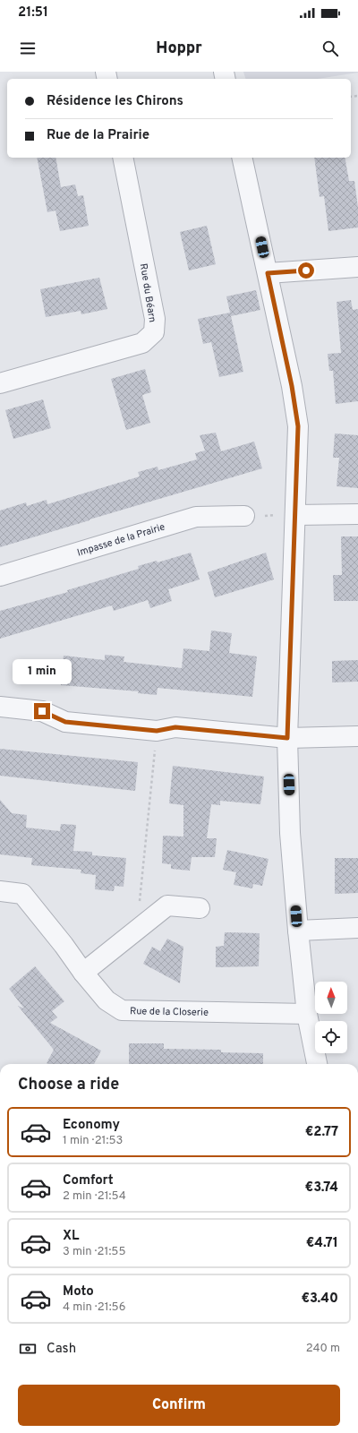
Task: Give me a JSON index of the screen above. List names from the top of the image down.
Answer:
{
  "streets": {
    "street": ["Rue du Béarn", "Impasse de la Prairie", "Rue de la Closerie"]
  },
  "north": "top",
  "page": {
    "status": "21:51",
    "header": "Hoppr",
    "banner": ["Résidence les Chirons", "Rue de la Prairie"],
    "bubble": "1 min",
    "heading": "Choose a ride",
    "list": [
      {
        "name": "Economy",
        "note": "1 min · 21:53",
        "value": "€2.77"
      },
      {
        "name": "Comfort",
        "note": "2 min · 21:54",
        "value": "€3.74"
      },
      {
        "name": "XL",
        "note": "3 min · 21:55",
        "value": "€4.71"
      },
      {
        "name": "Moto",
        "note": "4 min · 21:56",
        "value": "€3.40"
      }
    ],
    "pay": ["Cash", "240 m"],
    "buttons": "Confirm"
  }
}
